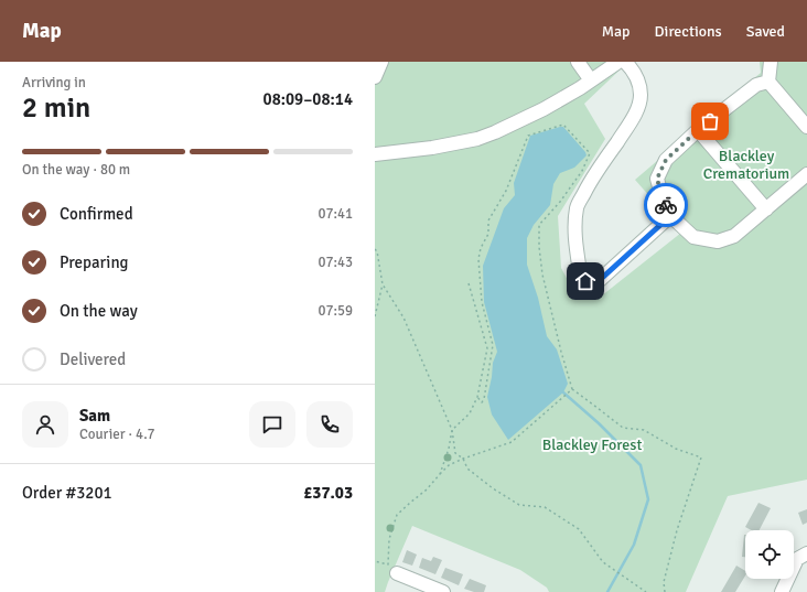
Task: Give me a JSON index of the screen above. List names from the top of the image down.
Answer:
{
  "parks": ["Blackley Crematorium", "Blackley Forest"],
  "page": {
    "header": "Map",
    "nav": ["Map", "Directions", "Saved"],
    "heading": ["2 min", "Arriving in", "08:09–08:14"],
    "panel": [
      "Sam",
      "Courier · 4.7",
      "Order #3201",
      "£37.03"
    ],
    "bar": "On the way · 80 m",
    "list": [
      ["Confirmed", "07:41"],
      ["Preparing", "07:43"],
      ["On the way", "07:59"],
      "Delivered"
    ]
  }
}
